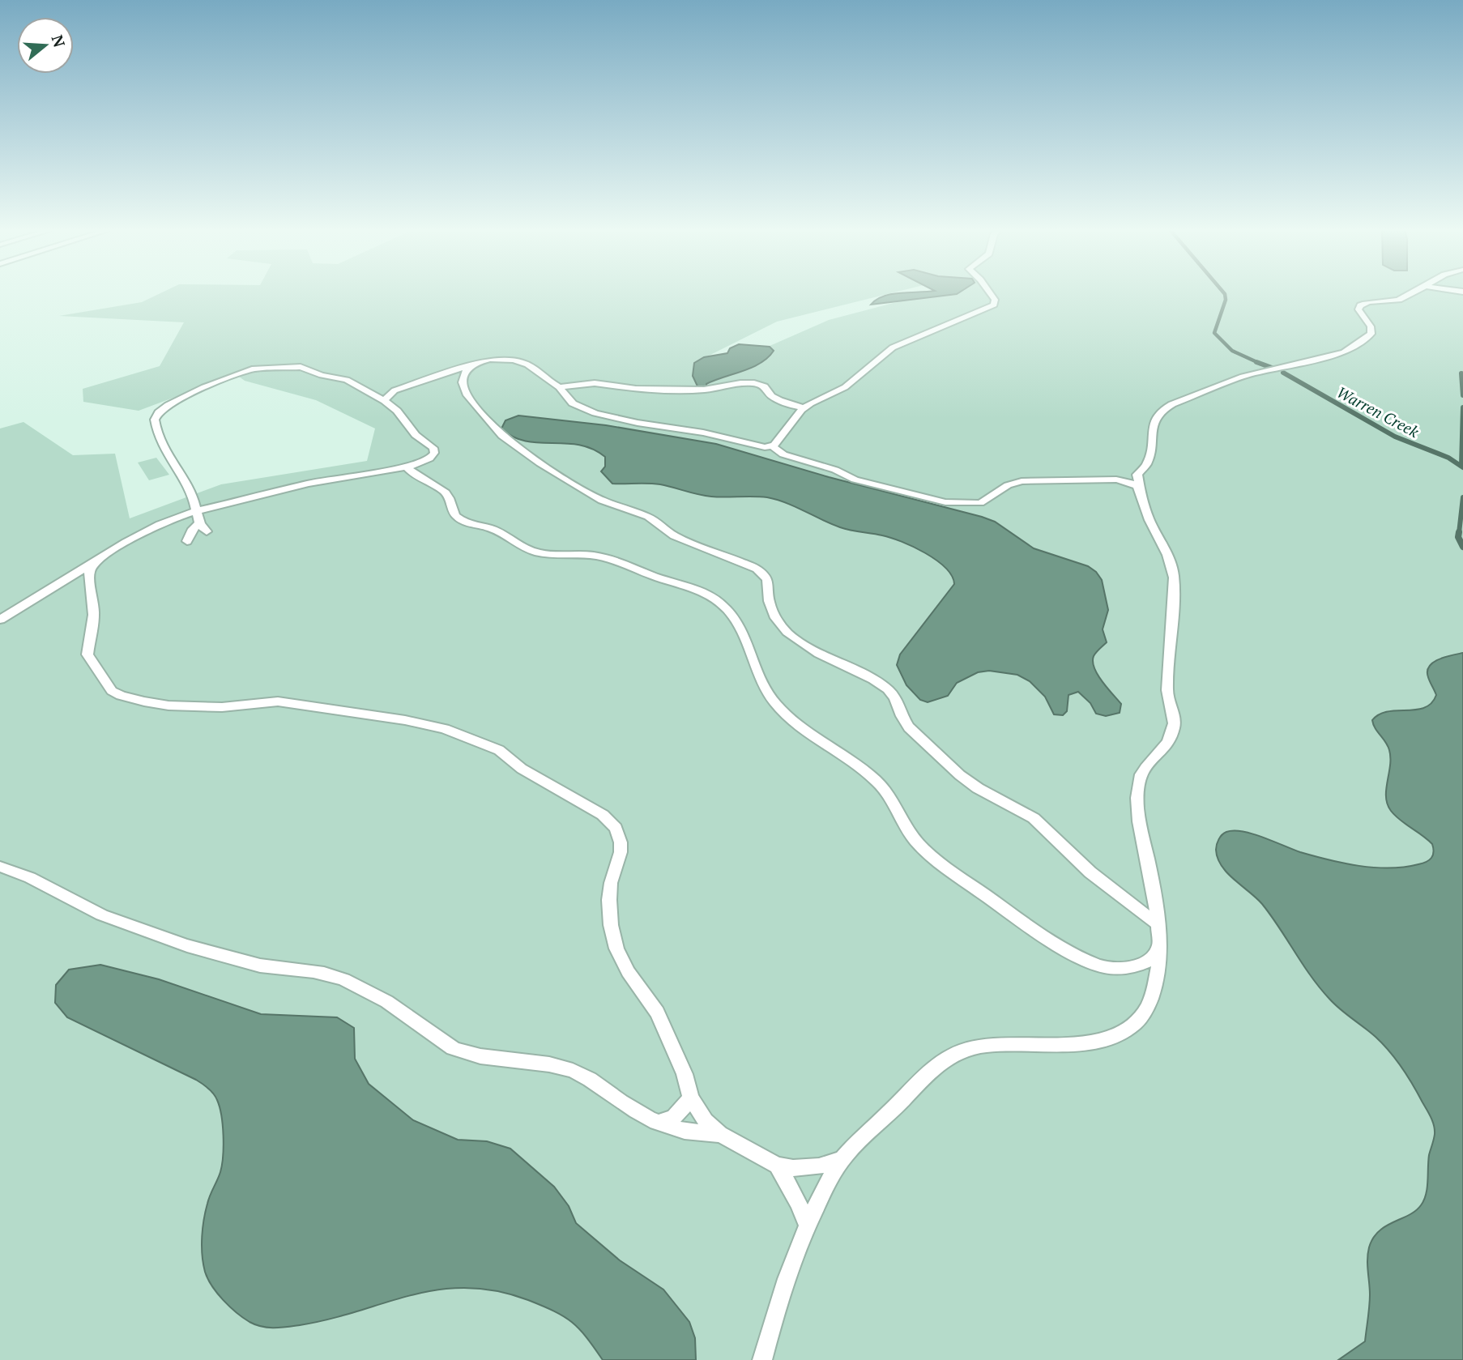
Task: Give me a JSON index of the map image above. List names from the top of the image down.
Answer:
{
  "water": ["Warren Creek"],
  "north": "right"
}
